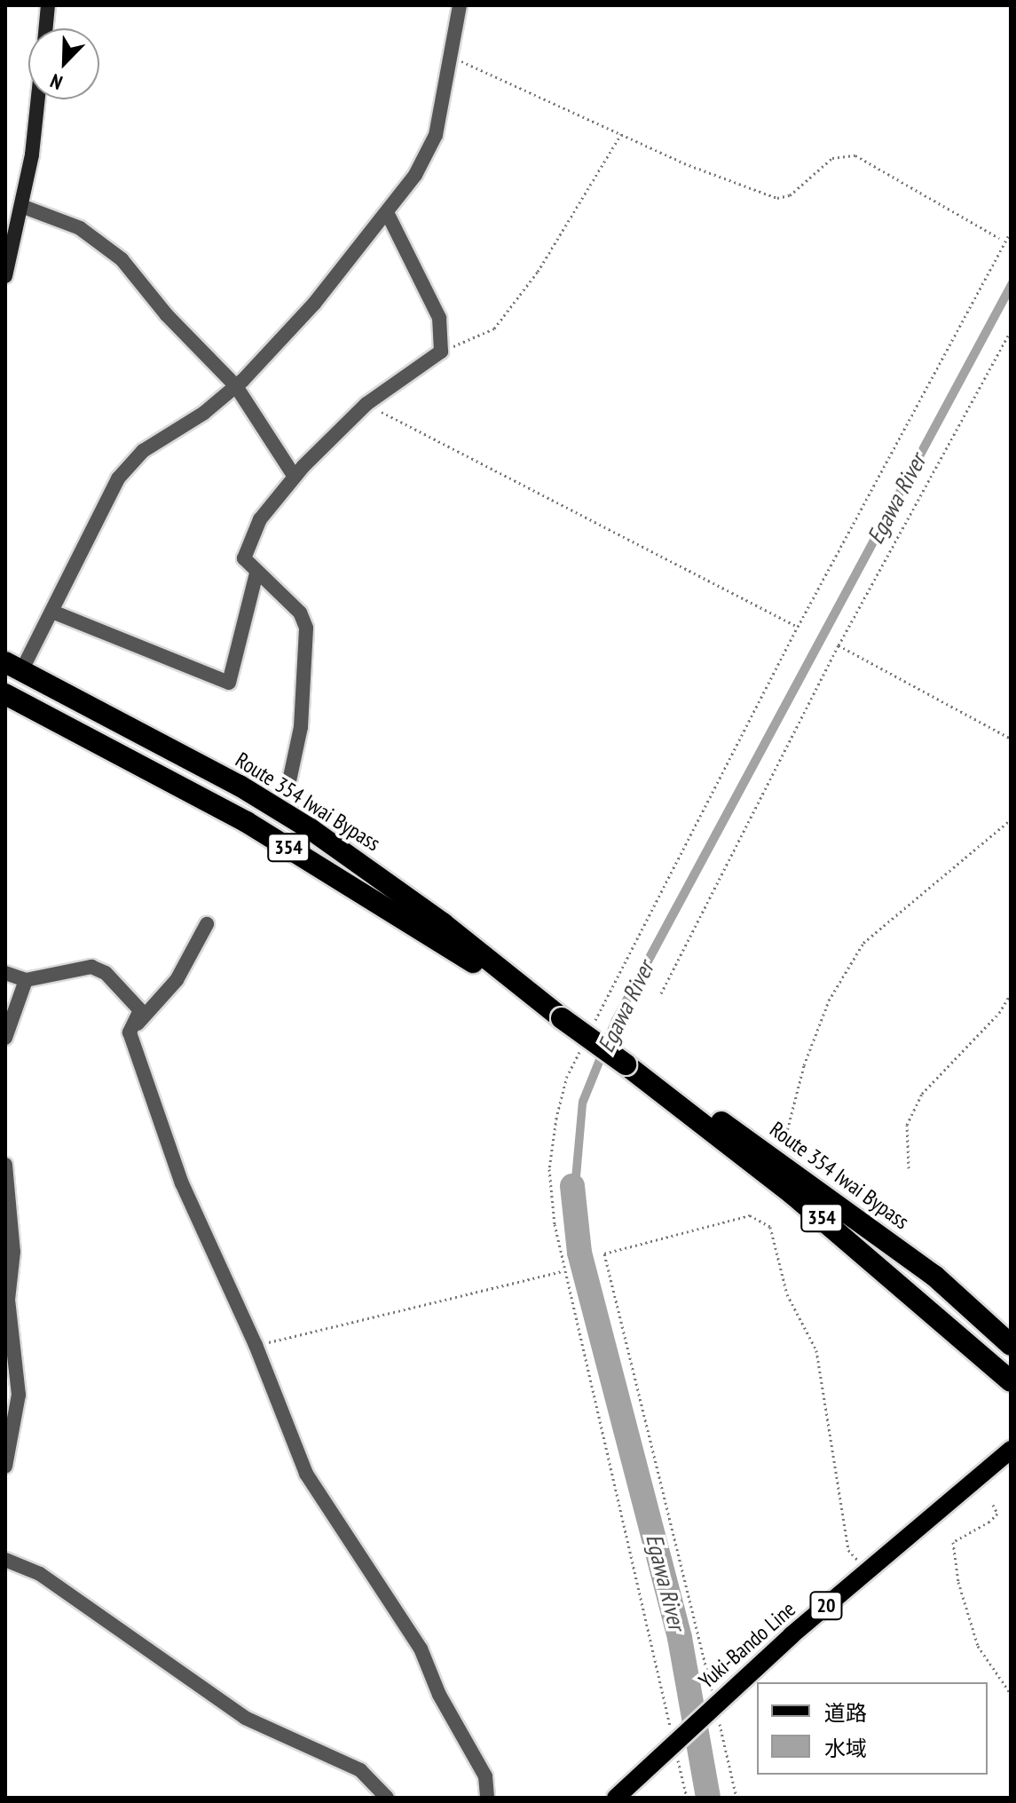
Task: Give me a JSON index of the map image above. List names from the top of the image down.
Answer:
{
  "streets": {
    "highway": ["Route 354 Iwai Bypass", "354"],
    "main road": ["20", "Yuki-Bando Line"]
  },
  "water": ["Egawa River"],
  "legend": ["道路", "水域"],
  "north": "bottom left"
}
